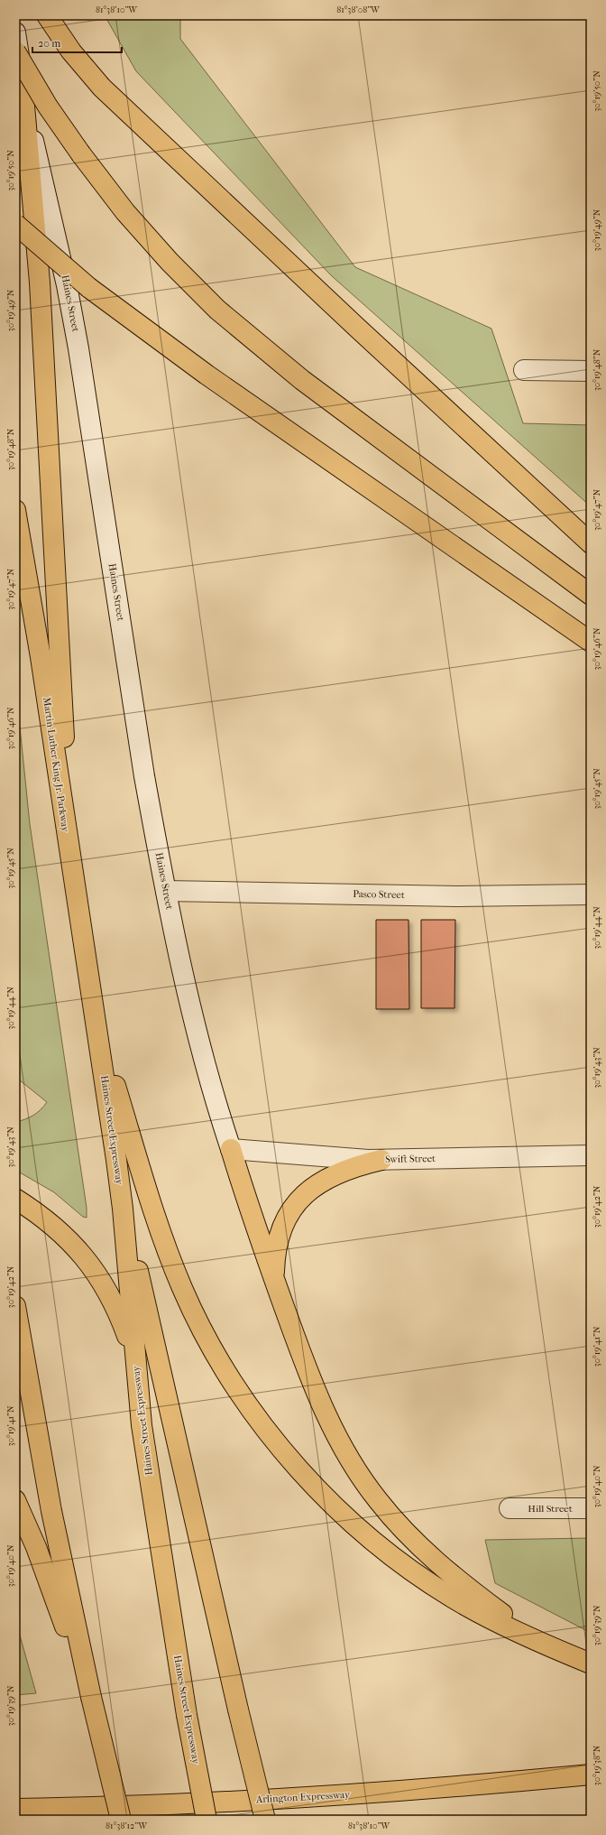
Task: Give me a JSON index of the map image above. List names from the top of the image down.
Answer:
{
  "streets": {
    "highway": ["Martin Luther King Jr. Parkway", "Haines Street Expressway", "Arlington Expressway"],
    "street": [
      "Haines Street",
      "Pasco Street",
      "Swift Street",
      "Hill Street"
    ]
  },
  "crossings": [
    ["Haines Street", "Pasco Street"],
    ["Haines Street", "Swift Street"],
    ["Martin Luther King Jr. Parkway", "Haines Street Expressway"]
  ],
  "scale_bar": "20 m",
  "coordinates": [
    "81°38'10\"W",
    "81°38'08\"W",
    "30°19'50\"N",
    "30°19'49\"N",
    "30°19'48\"N",
    "30°19'47\"N",
    "30°19'46\"N",
    "30°19'45\"N",
    "30°19'44\"N",
    "30°19'43\"N",
    "30°19'42\"N",
    "30°19'41\"N",
    "30°19'40\"N",
    "30°19'39\"N",
    "30°19'38\"N",
    "81°38'12\"W"
  ]
}
